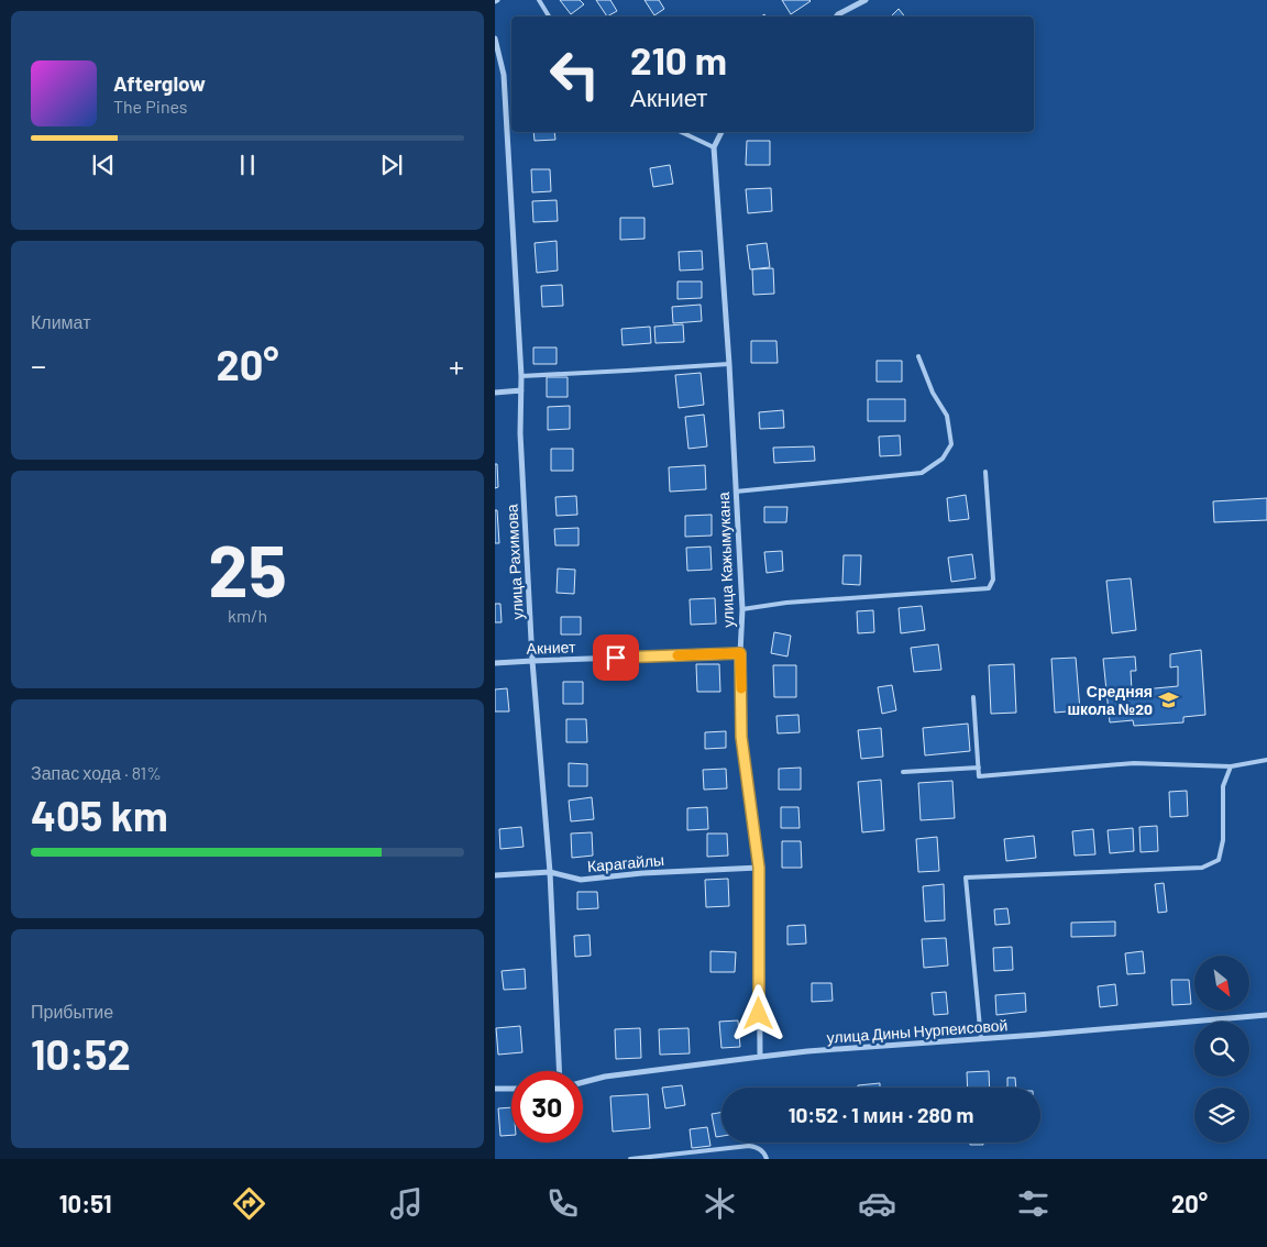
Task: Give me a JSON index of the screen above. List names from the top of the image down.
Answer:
{
  "streets": {
    "street": [
      "улица Кажымукана",
      "улица Рахимова",
      "Акниет",
      "Карагайлы",
      "улица Дины Нурпеисовой"
    ]
  },
  "crossings": [
    ["улица Кажымукана", "Акниет"],
    ["улица Кажымукана", "Карагайлы"],
    ["улица Кажымукана", "улица Дины Нурпеисовой"],
    ["улица Рахимова", "Акниет"],
    ["улица Рахимова", "Карагайлы"]
  ],
  "places": {
    "school or university": ["Средняя школа №20"]
  },
  "north": "bottom right",
  "page": {
    "turn": ["210 m", "Акниет"],
    "song": ["Afterglow", "The Pines"],
    "tile": [
      "Климат",
      ["25", "km/h"],
      ["Запас хода · 81%", "405 km"],
      ["Прибытие", "10:52"]
    ],
    "heat": ["−", "20°", "+"],
    "limit": "30",
    "trip": "10:52 · 1 мин · 280 m",
    "tabs": ["10:51", "20°"]
  }
}
